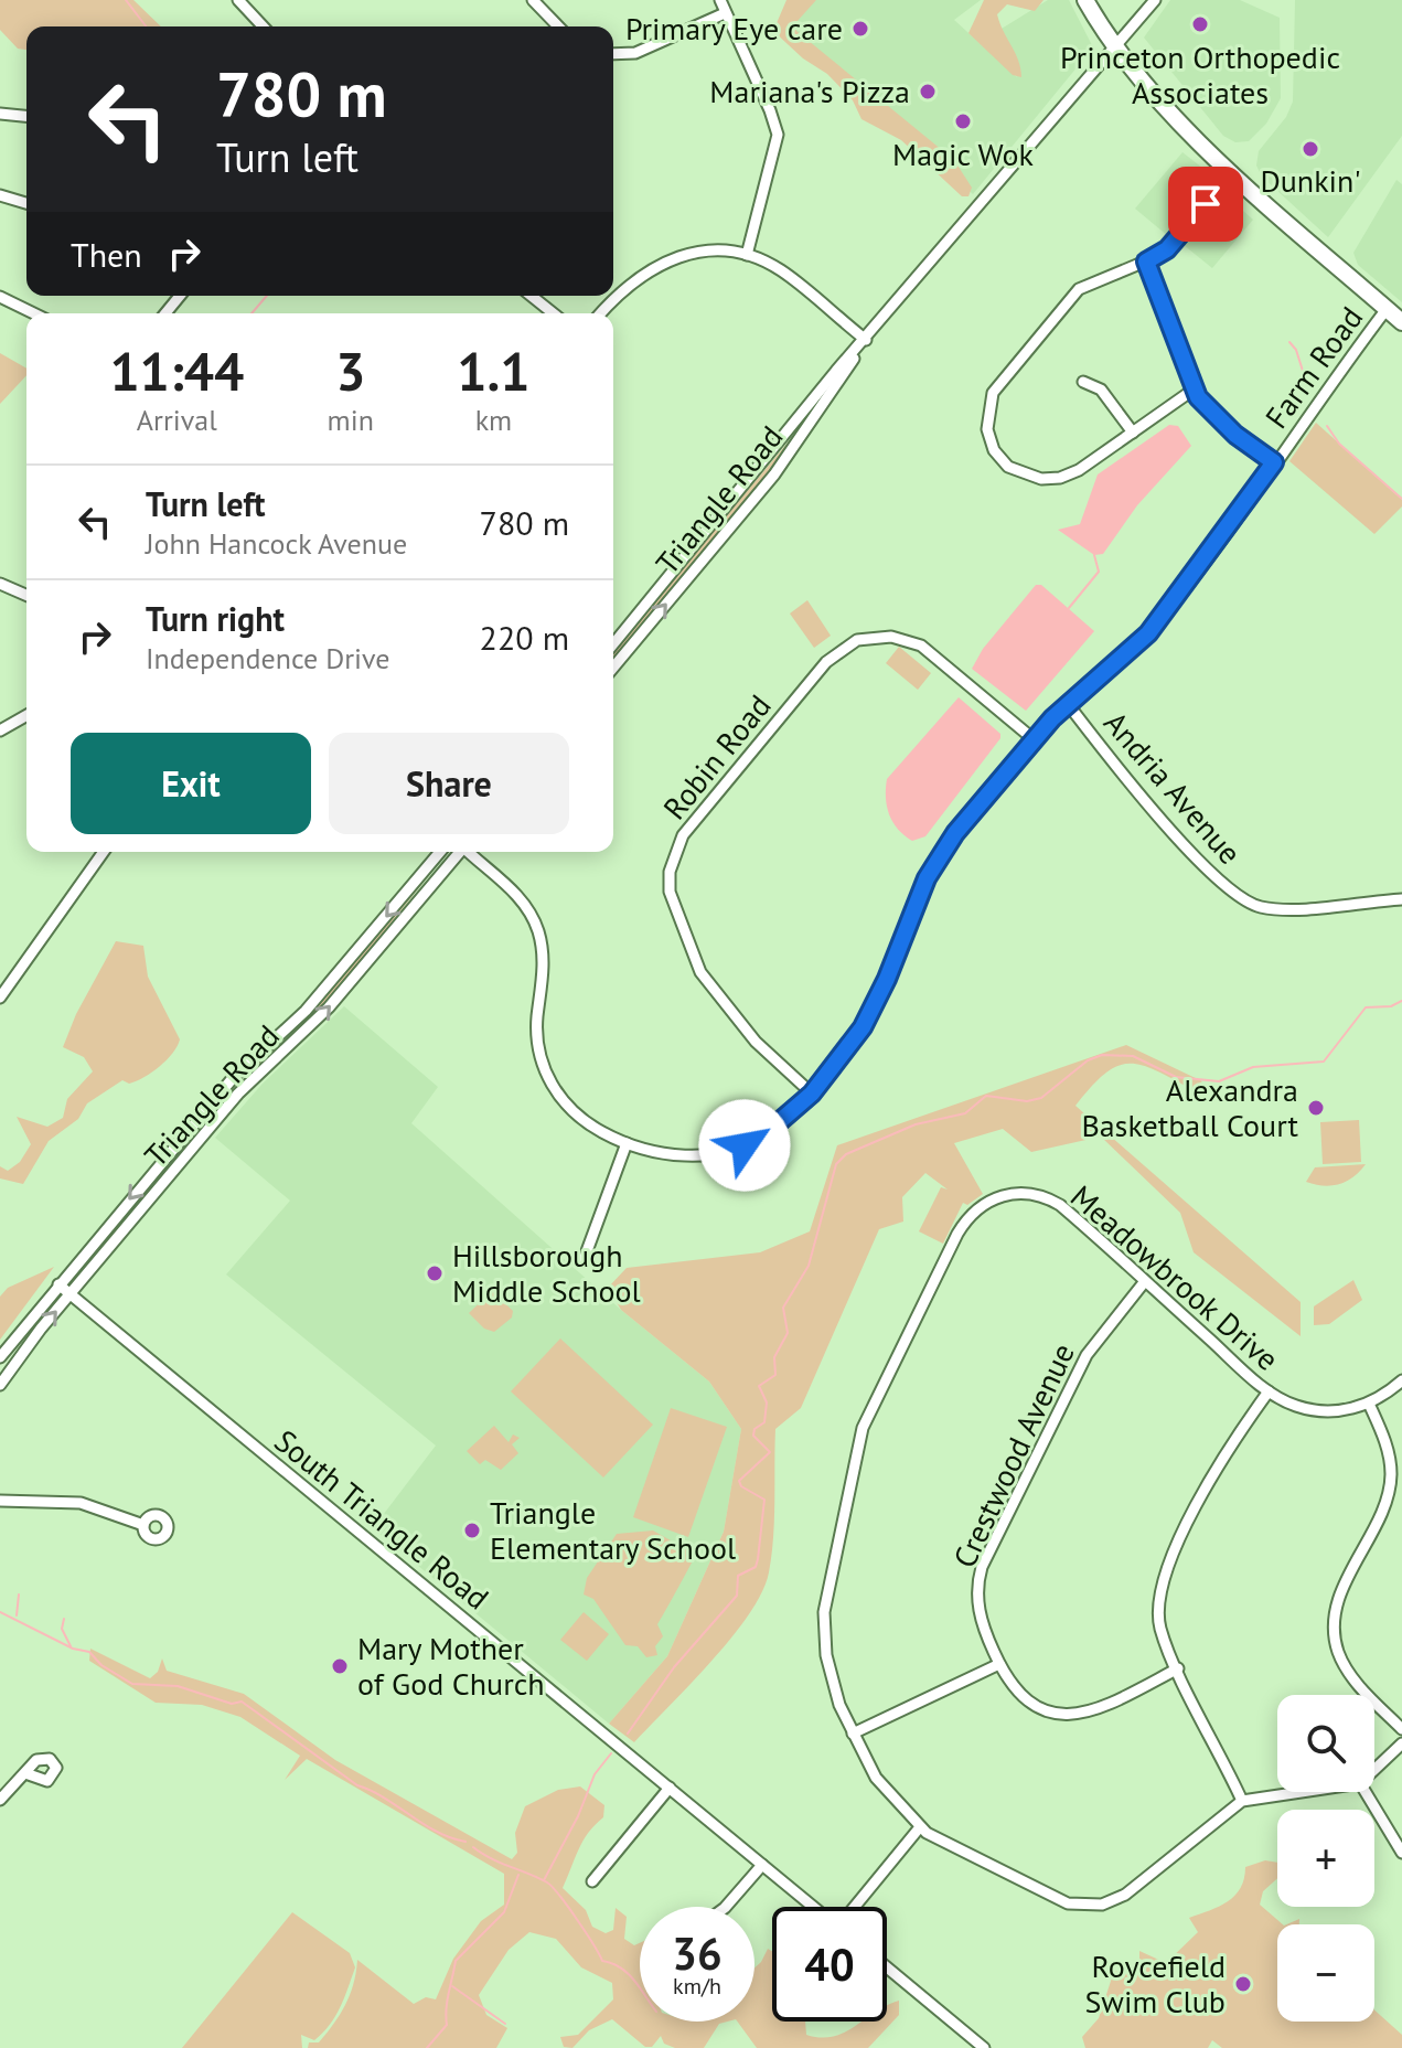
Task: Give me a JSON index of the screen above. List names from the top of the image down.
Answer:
{
  "streets": {
    "street": [
      "Farm Road",
      "Triangle Road",
      "Robin Road",
      "Andria Avenue",
      "Meadowbrook Drive",
      "Crestwood Avenue",
      "South Triangle Road"
    ]
  },
  "crossings": [
    ["Farm Road", "Robin Road"],
    ["Farm Road", "Andria Avenue"],
    ["Triangle Road", "South Triangle Road"],
    ["Meadowbrook Drive", "Crestwood Avenue"]
  ],
  "places": [
    "Princeton Orthopedic Associates",
    "Primary Eye care",
    "Mariana's Pizza",
    "Magic Wok",
    "Dunkin'",
    "Alexandra Basketball Court",
    "Hillsborough Middle School",
    "Triangle Elementary School",
    "Mary Mother of God Church",
    "Roycefield Swim Club"
  ],
  "page": {
    "turn": ["780 m", "Turn left"],
    "then": "Then",
    "eta": [
      "11:44",
      "Arrival",
      "3",
      "min",
      "1.1",
      "km"
    ],
    "list": [
      {
        "name": "Turn left",
        "note": "John Hancock Avenue",
        "value": "780 m"
      },
      {
        "name": "Turn right",
        "note": "Independence Drive",
        "value": "220 m"
      }
    ],
    "buttons": ["Exit", "Share"],
    "map_buttons": ["+", "−"],
    "speed": "36 km/h",
    "limit": "40"
  }
}
